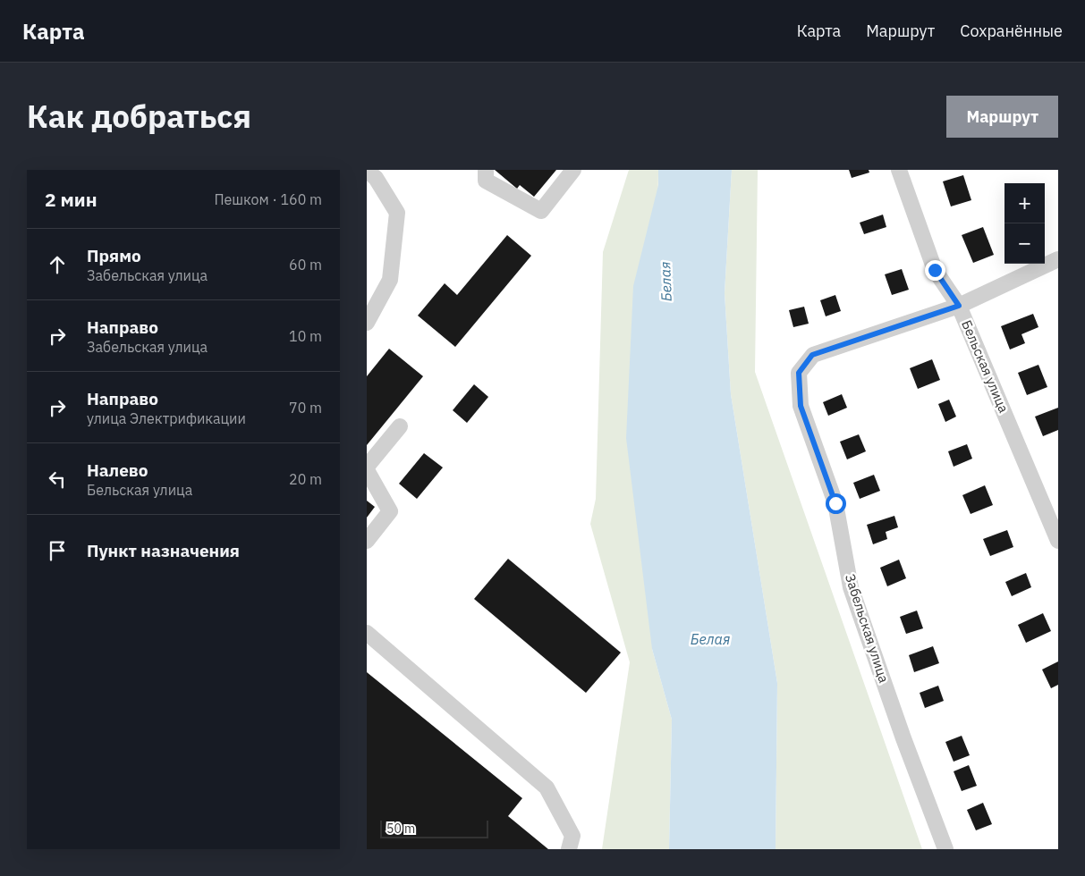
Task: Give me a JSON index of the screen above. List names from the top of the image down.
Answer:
{
  "streets": {
    "street": ["Бельская улица", "Забельская улица"]
  },
  "crossings": [
    ["Бельская улица", "Забельская улица"]
  ],
  "water": ["Белая"],
  "scale_bar": "50 m",
  "page": {
    "header": "Карта",
    "nav": ["Карта", "Маршрут", "Сохранённые"],
    "title": "Как добраться",
    "buttons": "Маршрут",
    "heading": ["2 мин", "Пешком · 160 m"],
    "map_buttons": ["+", "−"],
    "list": [
      ["Прямо", "Забельская улица", "60 m"],
      ["Направо", "Забельская улица", "10 m"],
      ["Направо", "улица Электрификации", "70 m"],
      ["Налево", "Бельская улица", "20 m"],
      "Пункт назначения"
    ],
    "scale": "50 m"
  }
}
